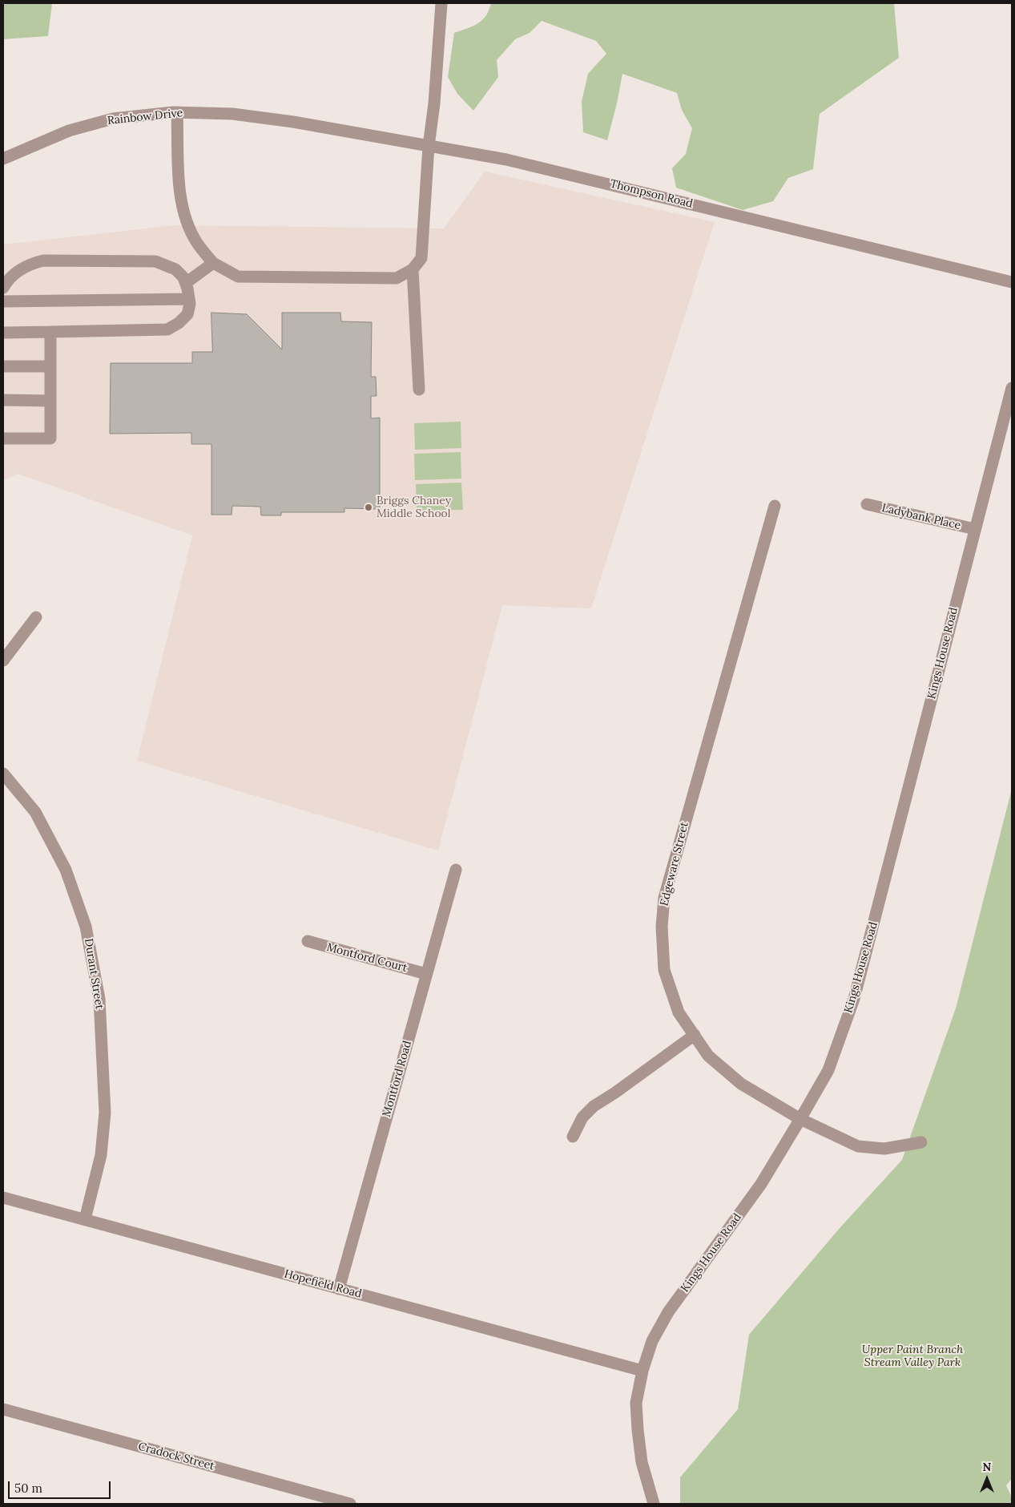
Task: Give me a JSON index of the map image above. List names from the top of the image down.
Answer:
{
  "streets": {
    "street": [
      "Rainbow Drive",
      "Thompson Road",
      "Ladybank Place",
      "Kings House Road",
      "Edgeware Street",
      "Montford Court",
      "Durant Street",
      "Montford Road",
      "Hopefield Road",
      "Cradock Street"
    ]
  },
  "crossings": [
    ["Rainbow Drive", "Thompson Road"],
    ["Ladybank Place", "Kings House Road"],
    ["Kings House Road", "Edgeware Street"],
    ["Kings House Road", "Hopefield Road"],
    ["Montford Court", "Montford Road"],
    ["Durant Street", "Hopefield Road"],
    ["Montford Road", "Hopefield Road"]
  ],
  "parks": ["Upper Paint Branch Stream Valley Park"],
  "places": ["Briggs Chaney Middle School"],
  "scale_bar": "50 m",
  "north": "top"
}
